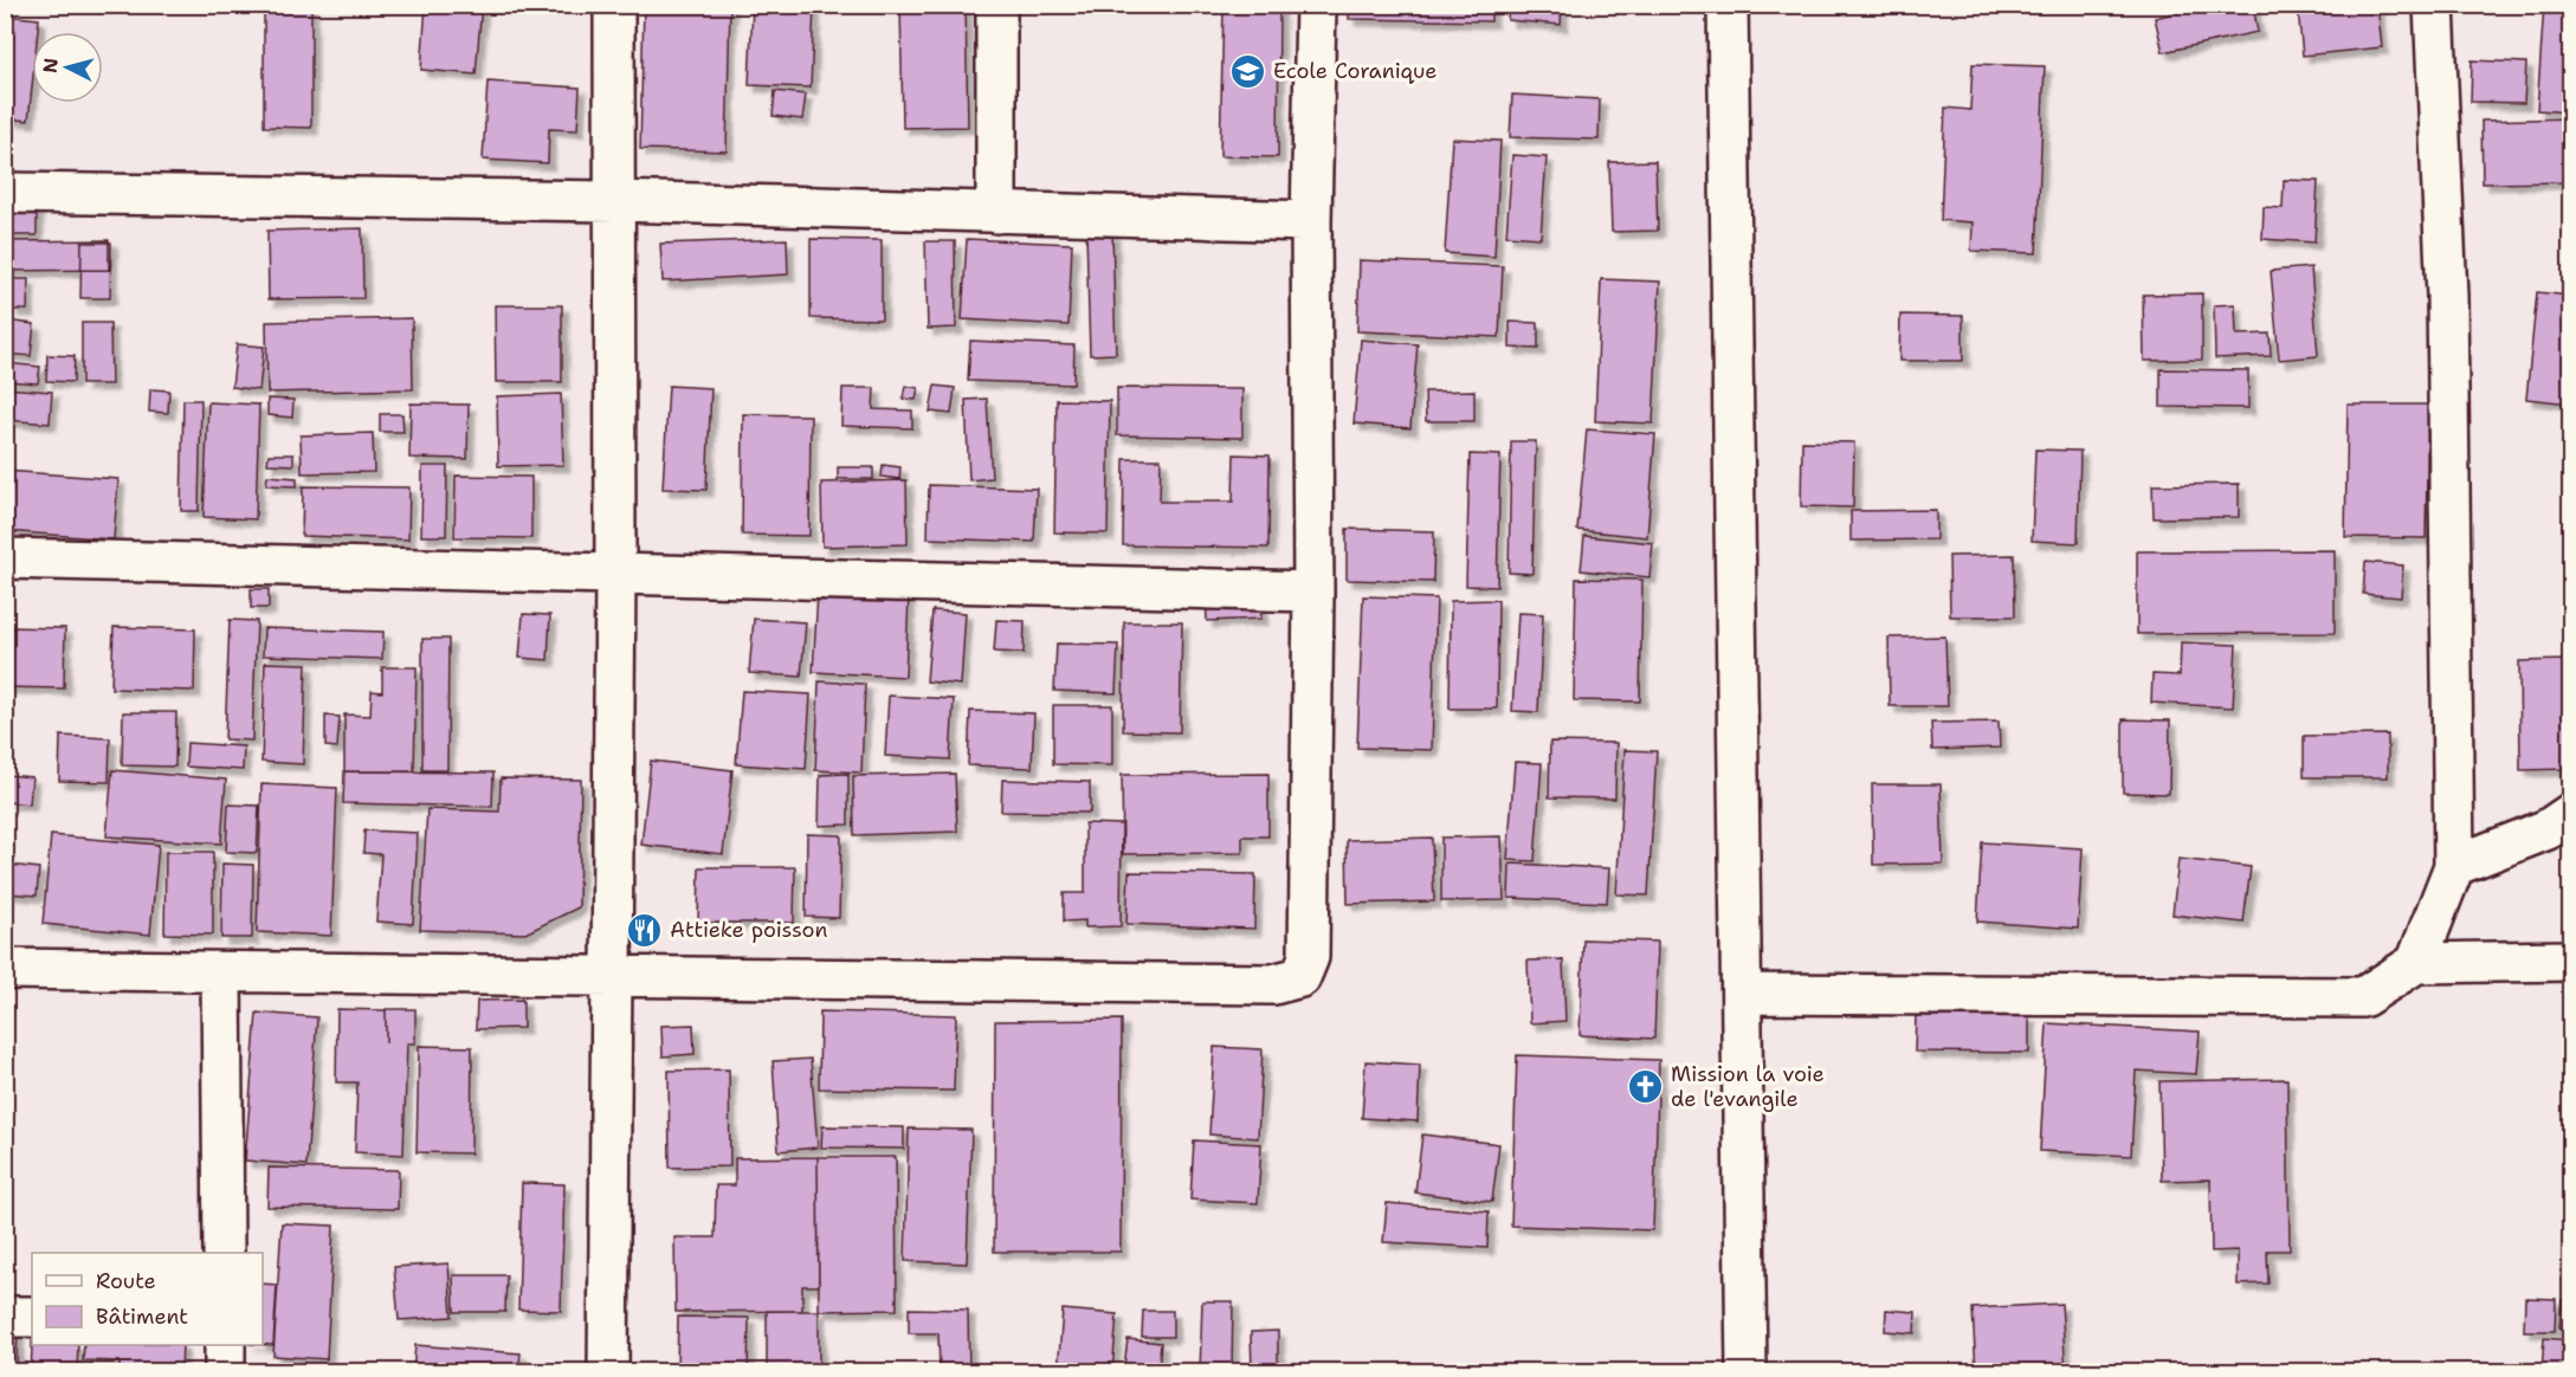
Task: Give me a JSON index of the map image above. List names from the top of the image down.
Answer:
{
  "places": {
    "school or university": ["Ecole Coranique"],
    "restaurant": ["Attieke poisson"],
    "church": ["Mission la voie de l'evangile"]
  },
  "legend": ["Route", "Bâtiment"],
  "north": "left"
}
